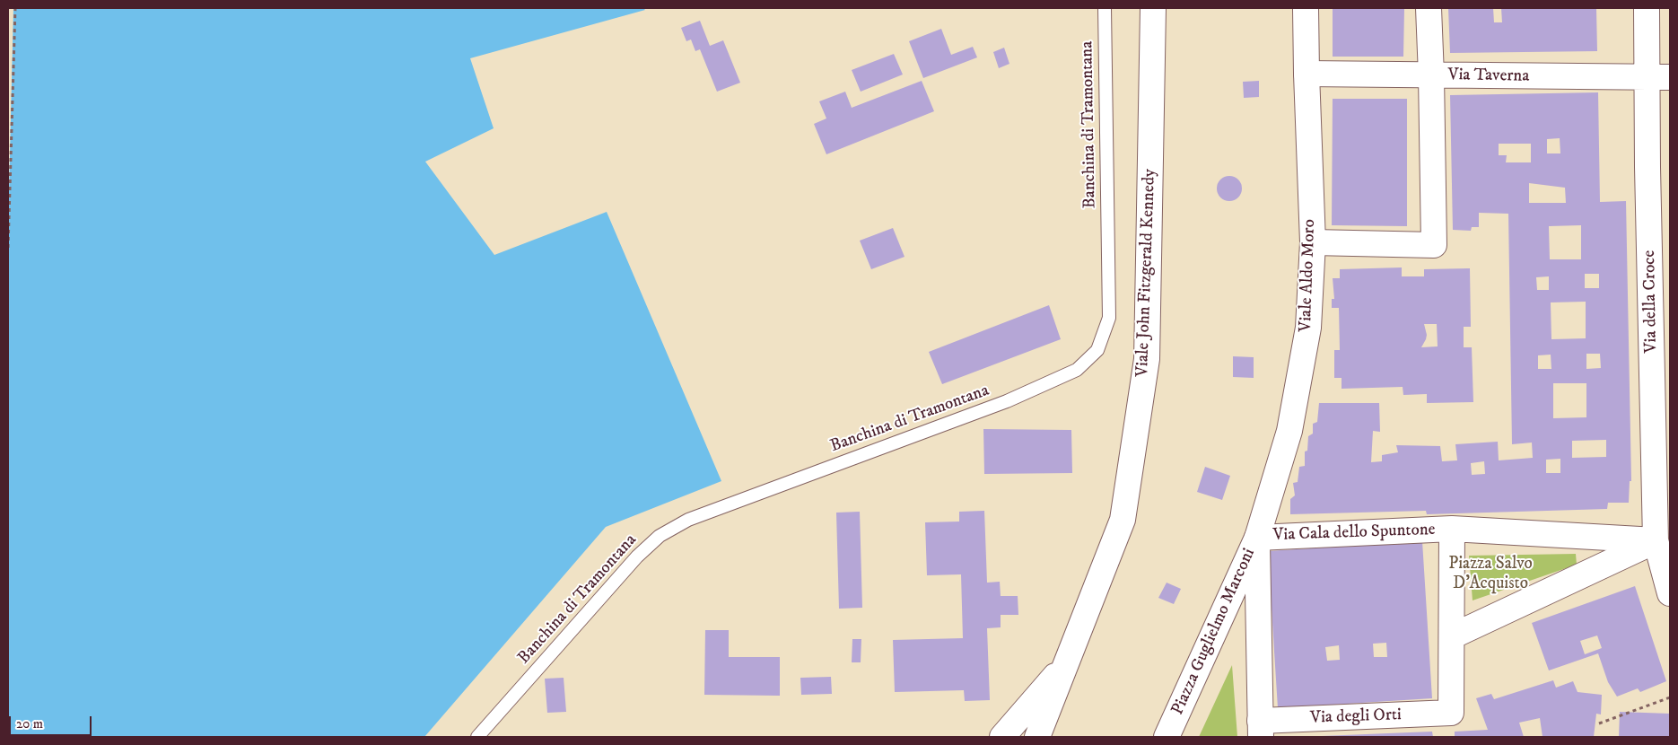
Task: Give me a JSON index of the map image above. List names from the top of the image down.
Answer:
{
  "streets": {
    "street": [
      "Via Taverna",
      "Viale John Fitzgerald Kennedy",
      "Viale Aldo Moro",
      "Via della Croce",
      "Via Cala dello Spuntone",
      "Piazza Guglielmo Marconi",
      "Via degli Orti"
    ],
    "lane": ["Banchina di Tramontana"]
  },
  "crossings": [
    ["Via Taverna", "Viale Aldo Moro"],
    ["Via Taverna", "Via della Croce"],
    ["Viale Aldo Moro", "Via Cala dello Spuntone"],
    ["Viale Aldo Moro", "Piazza Guglielmo Marconi"],
    ["Via Cala dello Spuntone", "Piazza Guglielmo Marconi"],
    ["Piazza Guglielmo Marconi", "Via degli Orti"]
  ],
  "parks": ["Piazza Salvo D'Acquisto"],
  "scale_bar": "20 m"
}
